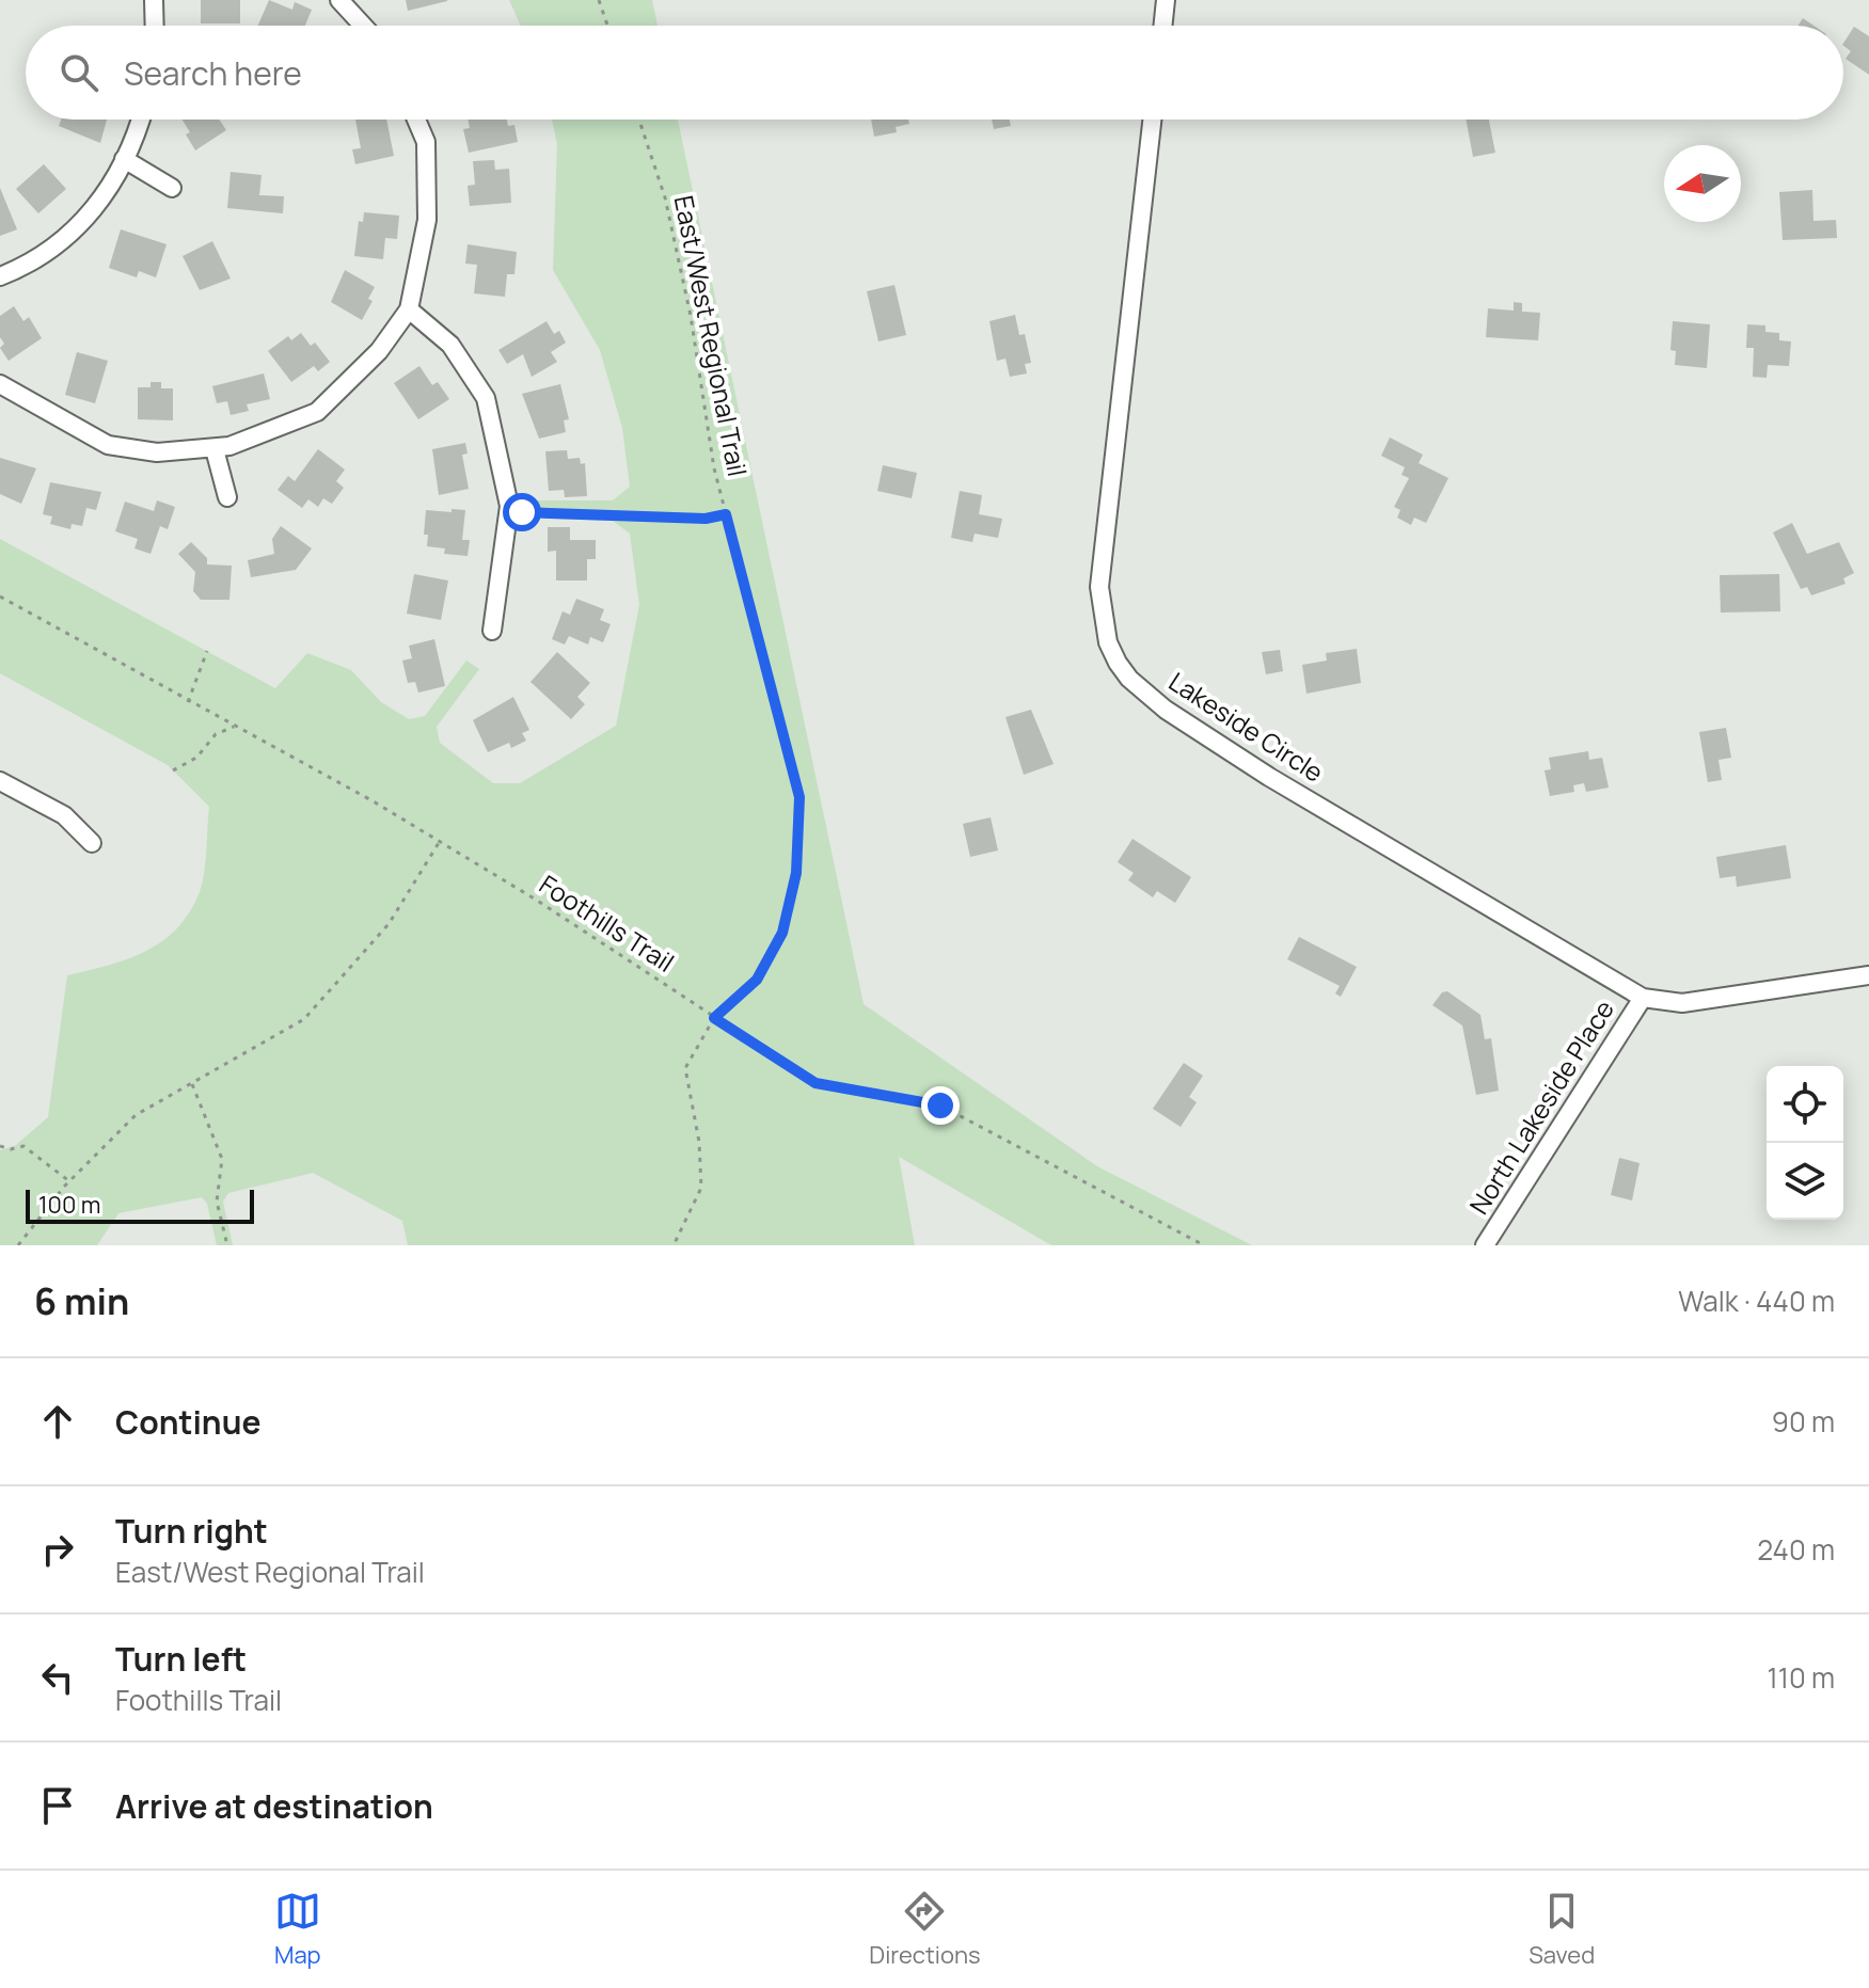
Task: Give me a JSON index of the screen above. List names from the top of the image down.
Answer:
{
  "streets": {
    "street": ["Lakeside Circle", "North Lakeside Place"],
    "path": ["East/West Regional Trail", "Foothills Trail"]
  },
  "crossings": [
    ["East/West Regional Trail", "Foothills Trail"],
    ["Lakeside Circle", "North Lakeside Place"]
  ],
  "scale_bar": "100 m",
  "north": "left",
  "page": {
    "search": "Search here",
    "scale": "100 m",
    "heading": ["6 min", "Walk · 440 m"],
    "list": [
      ["Continue", "90 m"],
      ["Turn right", "East/West Regional Trail", "240 m"],
      ["Turn left", "Foothills Trail", "110 m"],
      "Arrive at destination"
    ],
    "nav": ["Map", "Directions", "Saved"]
  }
}
